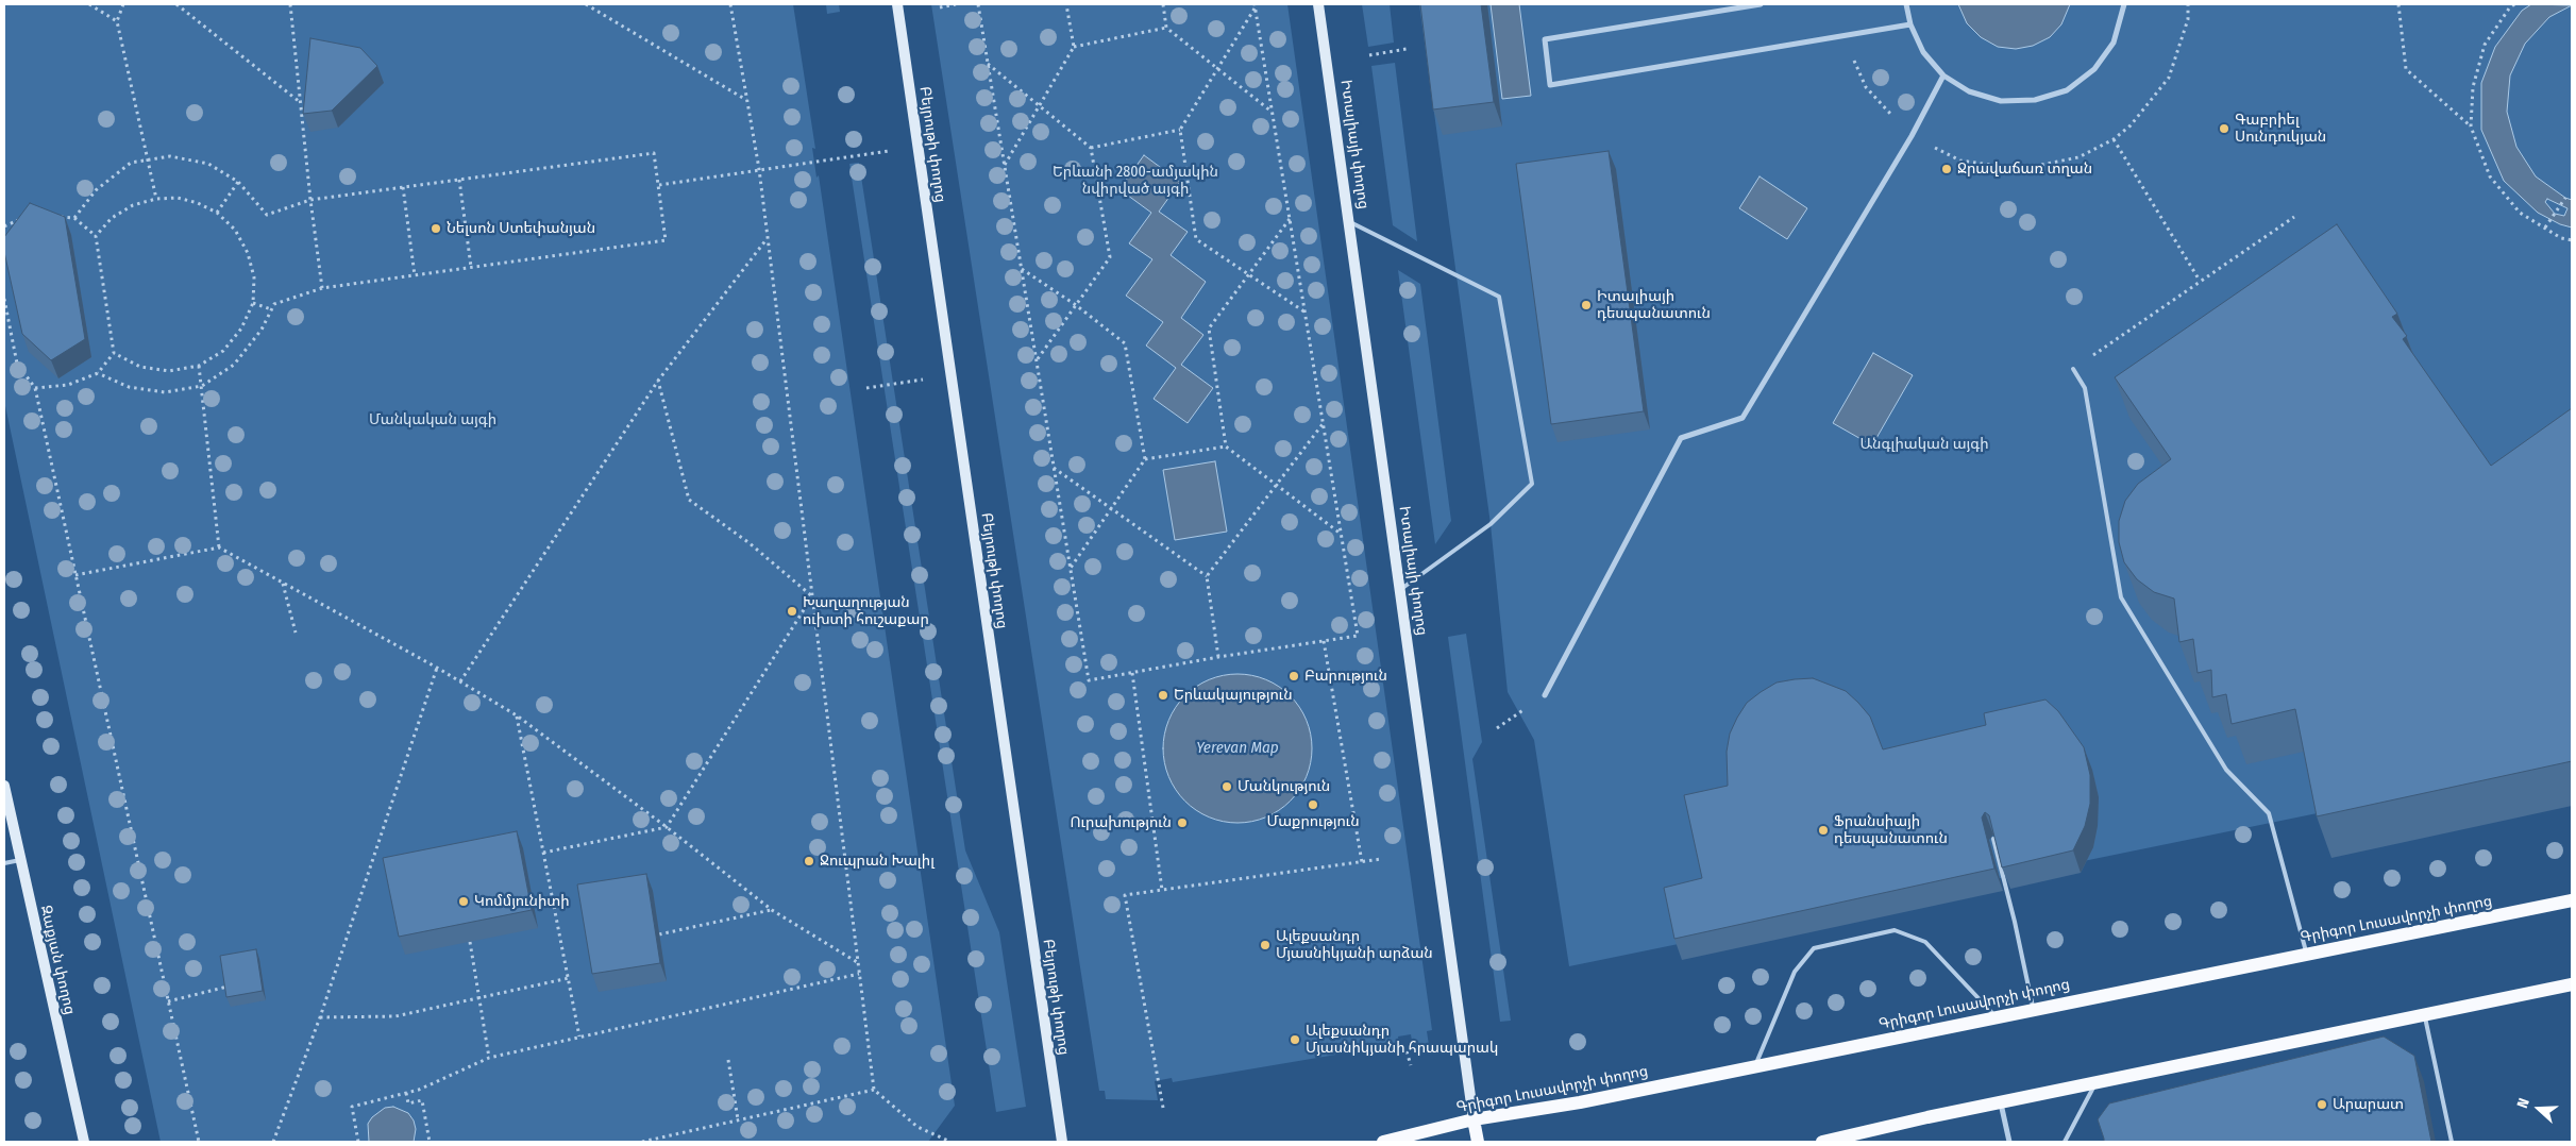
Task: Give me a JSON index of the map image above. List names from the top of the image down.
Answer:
{
  "streets": {
    "main road": [
      "Բեյրութի փողոց",
      "Իտալիայի փողոց",
      "Գրիգոր Լուսավորչի փողոց",
      "Զաքյան փողոց"
    ]
  },
  "crossings": [
    ["Իտալիայի փողոց", "Գրիգոր Լուսավորչի փողոց"]
  ],
  "water": ["Yerevan Map"],
  "parks": ["Երևանի 2800-ամյակին նվիրված այգի", "Մանկական այգի", "Անգլիական այգի"],
  "places": [
    "Գաբրիել Սունդուկյան",
    "Ջրավաճառ տղան",
    "Նելսոն Ստեփանյան",
    "Իտալիայի դեսպանատուն",
    "Խաղաղության ուխտի հուշաքար",
    "Բարություն",
    "Երևակայություն",
    "Մանկություն",
    "Մաքրություն",
    "Ուրախություն",
    "Ֆրանսիայի դեսպանատուն",
    "Ջուպրան Խալիլ",
    "Կոմմյունիտի",
    "Ալեքսանդր Մյասնիկյանի արձան",
    "Ալեքսանդր Մյասնիկյանի հրապարակ",
    "Արարատ"
  ],
  "north": "left"
}
